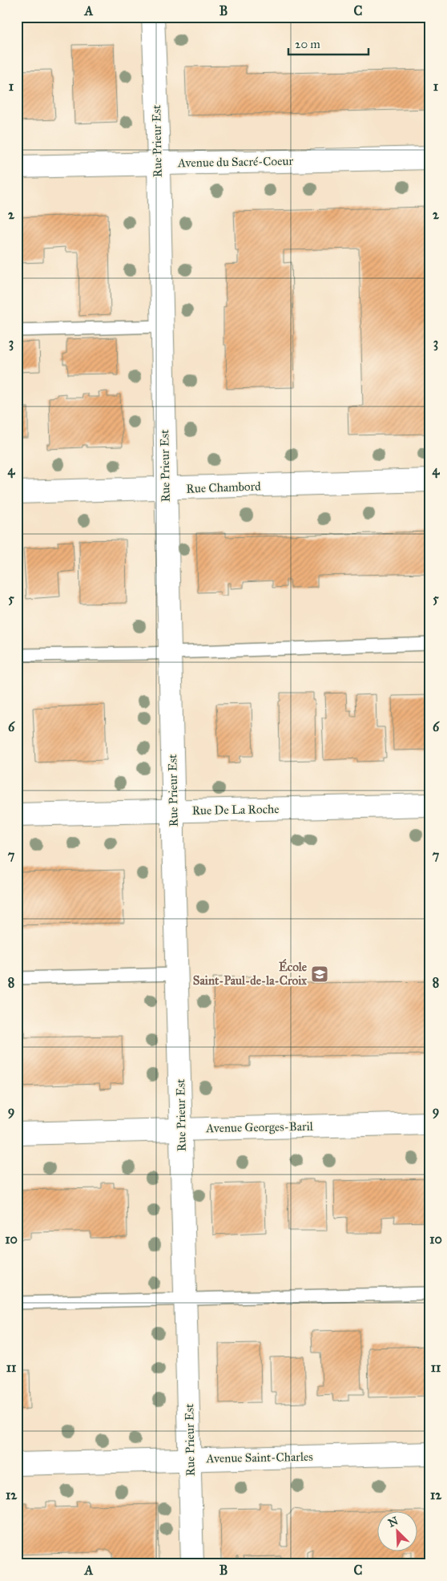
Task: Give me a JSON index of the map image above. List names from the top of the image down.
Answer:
{
  "streets": {
    "street": [
      "Rue Prieur Est",
      "Avenue du Sacré-Coeur",
      "Rue Chambord",
      "Rue De La Roche",
      "Avenue Georges-Baril",
      "Avenue Saint-Charles"
    ]
  },
  "crossings": [
    ["Rue Prieur Est", "Avenue du Sacré-Coeur"],
    ["Rue Prieur Est", "Rue Chambord"],
    ["Rue Prieur Est", "Rue De La Roche"],
    ["Rue Prieur Est", "Avenue Georges-Baril"],
    ["Rue Prieur Est", "Avenue Saint-Charles"]
  ],
  "places": {
    "school or university": ["École Saint-Paul-de-la-Croix"]
  },
  "scale_bar": "20 m",
  "north": "top left",
  "grid": {
    "columns": ["A", "B", "C"],
    "rows": [
      "1",
      "2",
      "3",
      "4",
      "5",
      "6",
      "7",
      "8",
      "9",
      "10",
      "11",
      "12"
    ]
  }
}
